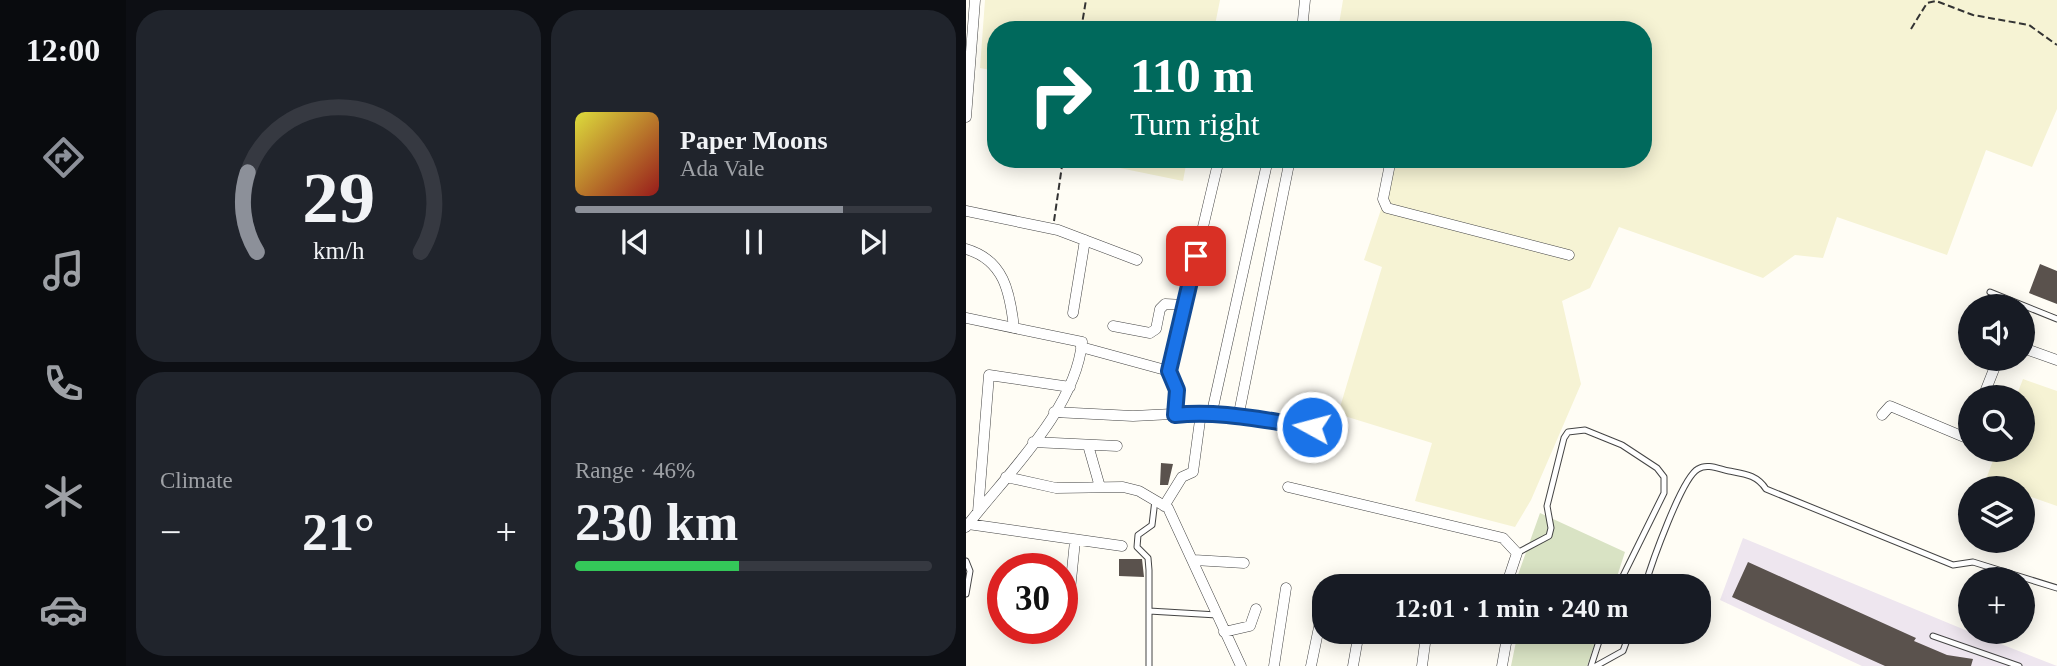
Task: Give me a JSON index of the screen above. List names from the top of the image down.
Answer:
{
  "page": {
    "tabs": "12:00",
    "turn": ["110 m", "Turn right"],
    "song": ["Paper Moons", "Ada Vale"],
    "map_buttons": "+",
    "tile": [
      "Climate",
      ["Range · 46%", "230 km"]
    ],
    "heat": ["−", "21°", "+"],
    "limit": "30",
    "trip": "12:01 · 1 min · 240 m",
    "gauge": ["29", "km/h"]
  }
}
